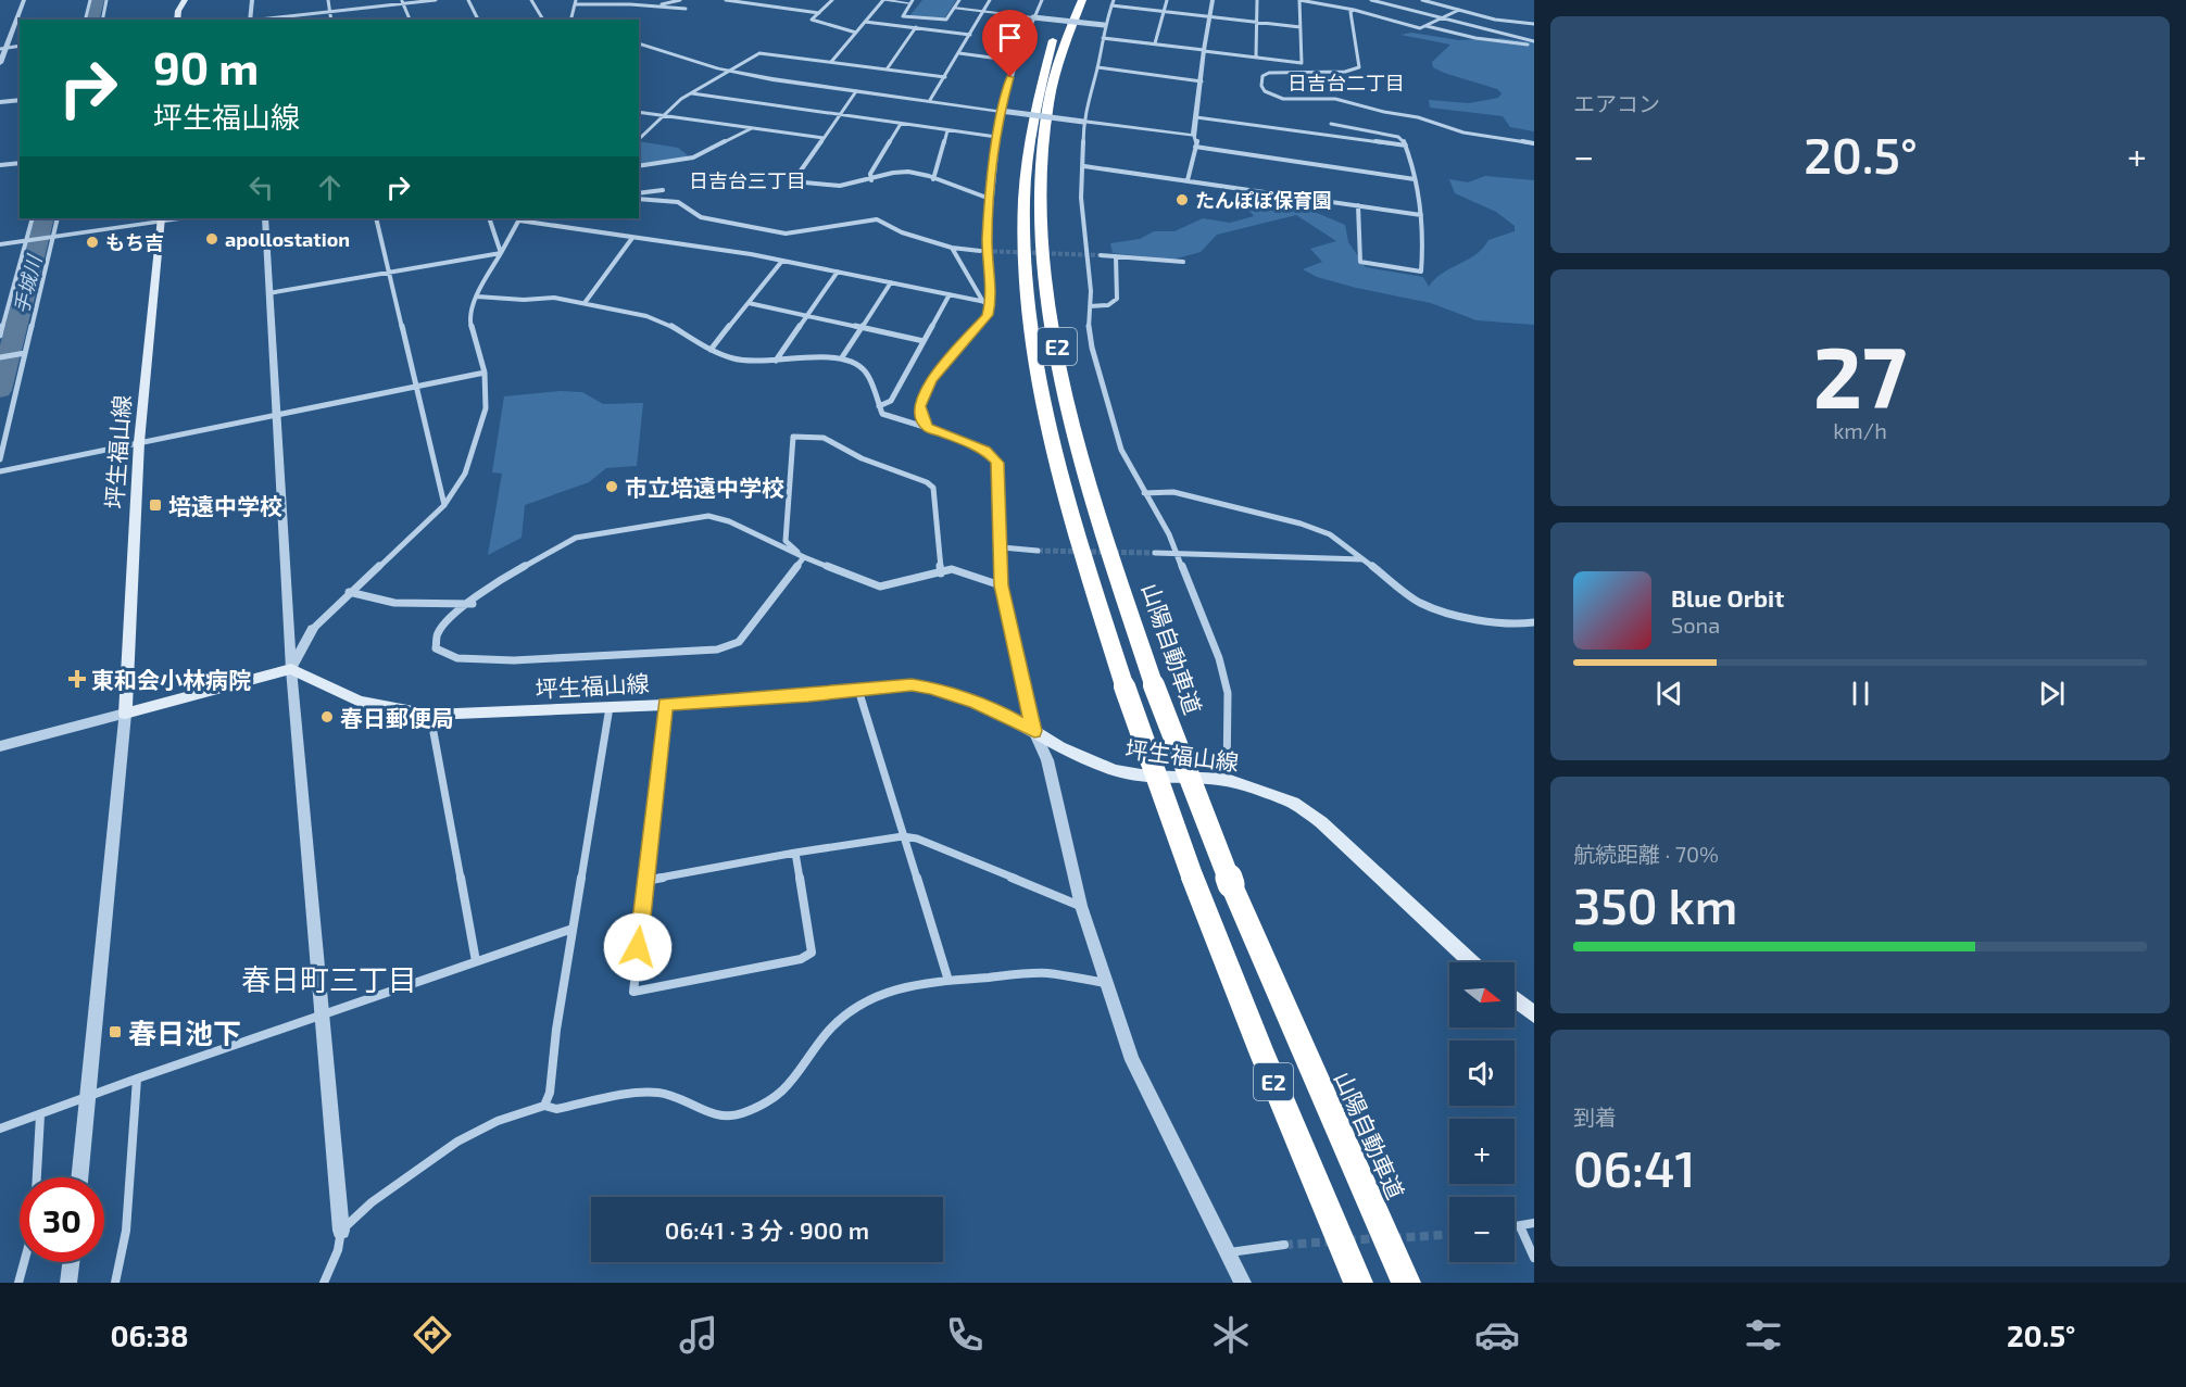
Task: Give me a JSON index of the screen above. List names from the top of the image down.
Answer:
{
  "streets": {
    "highway": ["E2", "山陽自動車道"],
    "main road": ["坪生福山線"]
  },
  "districts": ["日吉台二丁目", "日吉台三丁目", "春日町三丁目"],
  "water": ["手城川"],
  "places": {
    "other": [
      "たんぽぽ保育園",
      "apollostation",
      "もち吉",
      "市立培遠中学校",
      "春日郵便局"
    ],
    "transit": ["培遠中学校", "春日池下"],
    "health": ["東和会小林病院"]
  },
  "north": "right",
  "page": {
    "tile": [
      "エアコン",
      ["27", "km/h"],
      ["航続距離 · 70%", "350 km"],
      ["到着", "06:41"]
    ],
    "turn": ["90 m", "坪生福山線"],
    "heat": ["−", "20.5°", "+"],
    "song": ["Blue Orbit", "Sona"],
    "map_buttons": ["+", "−"],
    "limit": "30",
    "trip": "06:41 · 3 分 · 900 m",
    "tabs": ["06:38", "20.5°"]
  }
}
